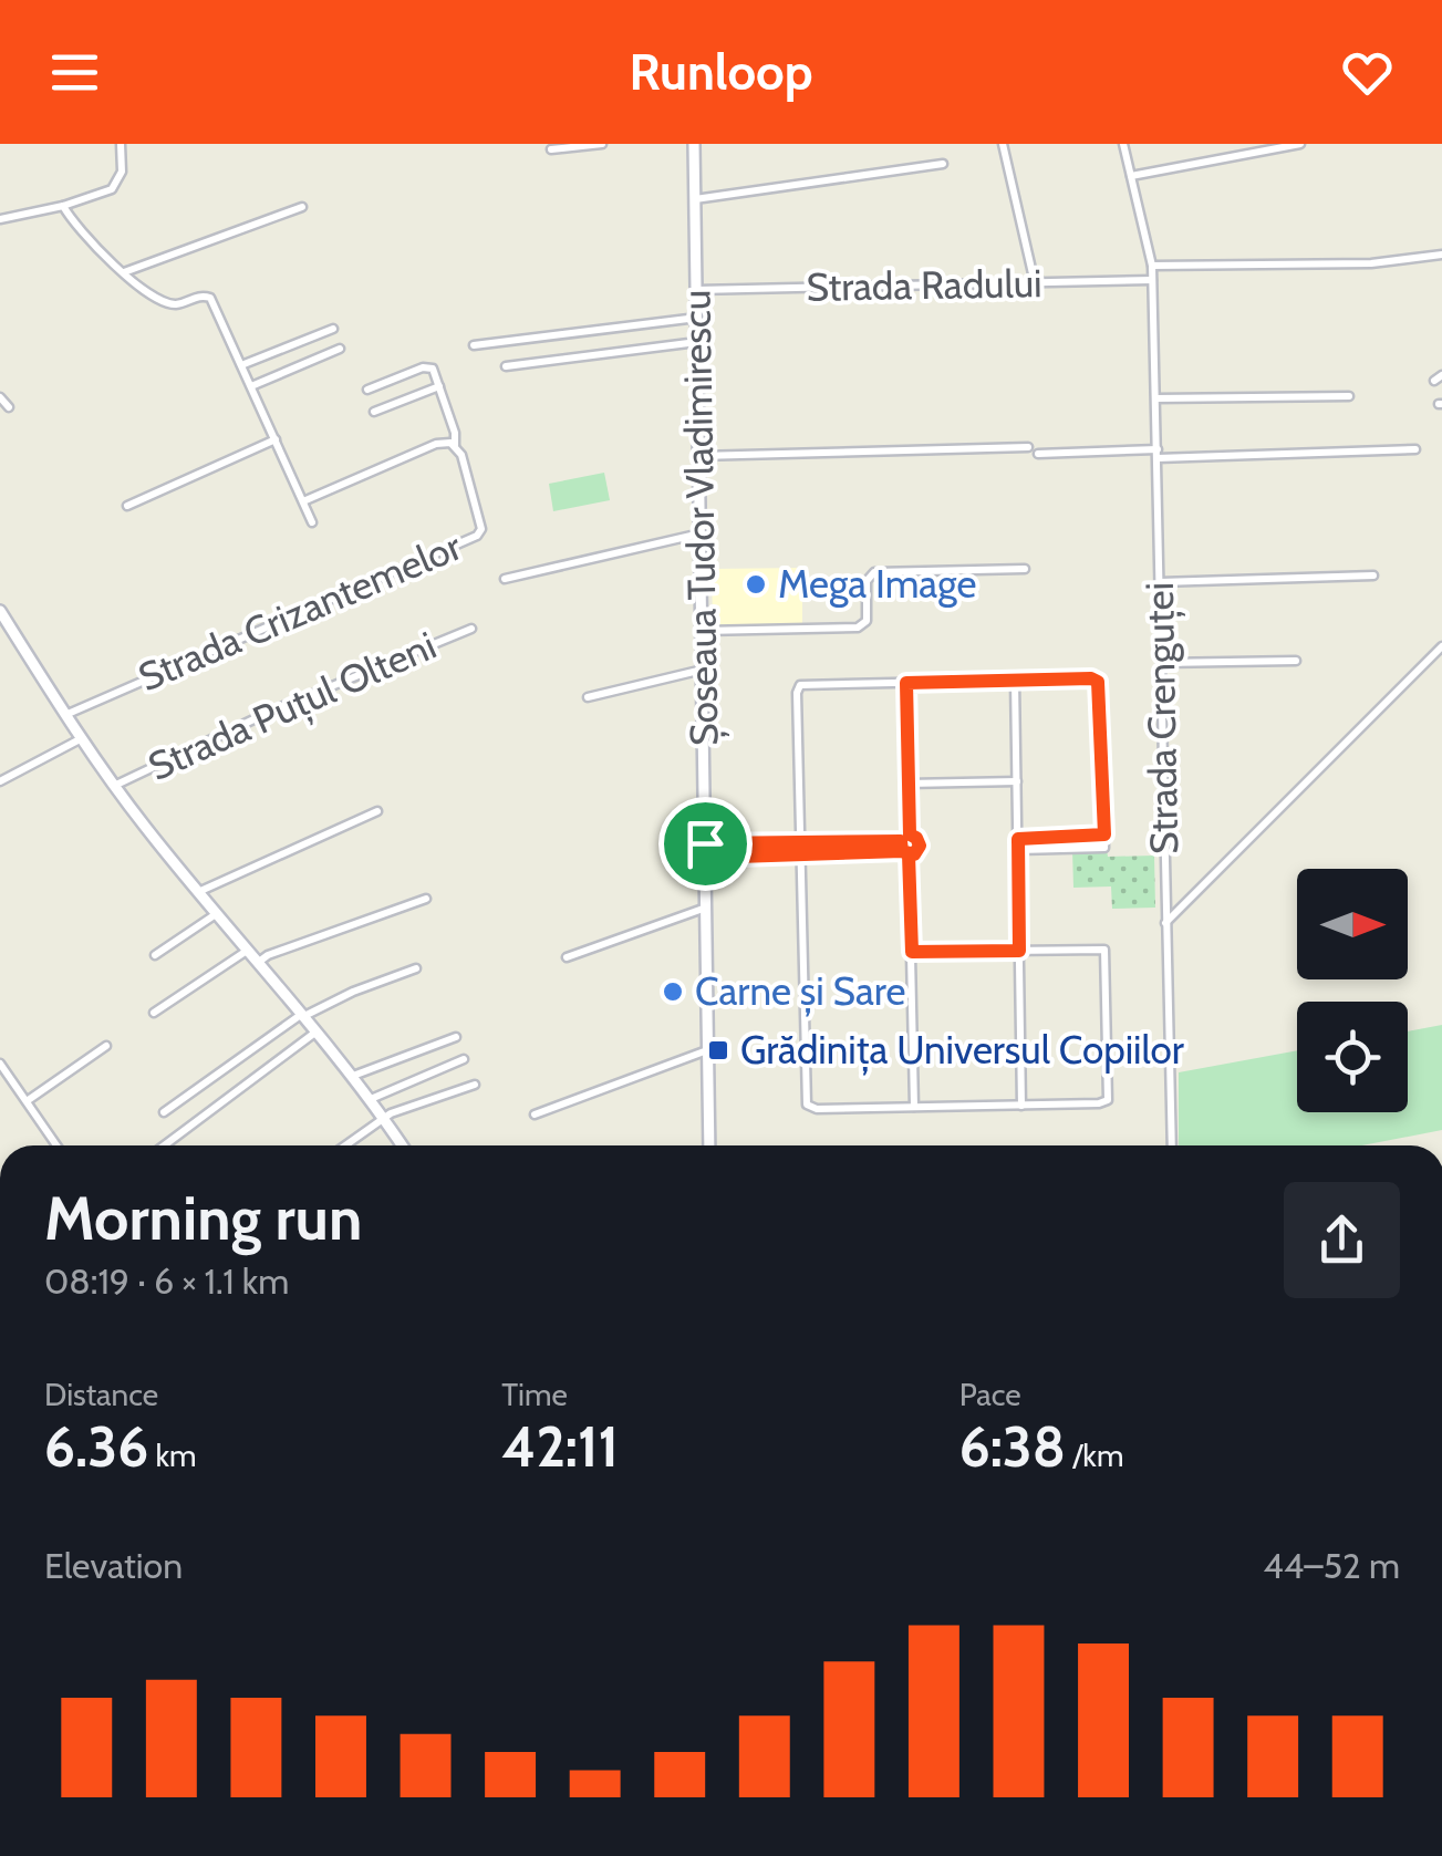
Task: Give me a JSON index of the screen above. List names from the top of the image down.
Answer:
{
  "streets": {
    "main road": ["Șoseaua Tudor Vladimirescu", "Strada Puțul Olteni"],
    "street": ["Strada Radului", "Strada Crizantemelor", "Strada Crenguței"]
  },
  "crossings": [
    ["Strada Radului", "Șoseaua Tudor Vladimirescu"],
    ["Strada Radului", "Strada Crenguței"],
    ["Strada Crizantemelor", "Strada Puțul Olteni"]
  ],
  "places": {
    "other": ["Mega Image", "Carne și Sare"],
    "transit": ["Grădinița Universul Copiilor"]
  },
  "north": "right",
  "page": {
    "header": "Runloop",
    "heading": ["Morning run", "08:19 · 6 × 1.1 km"],
    "stats": [
      ["Distance", "6.36 km"],
      ["Time", "42:11"],
      ["Pace", "6:38 /km"]
    ],
    "chart": ["Elevation", "44–52 m"]
  }
}
